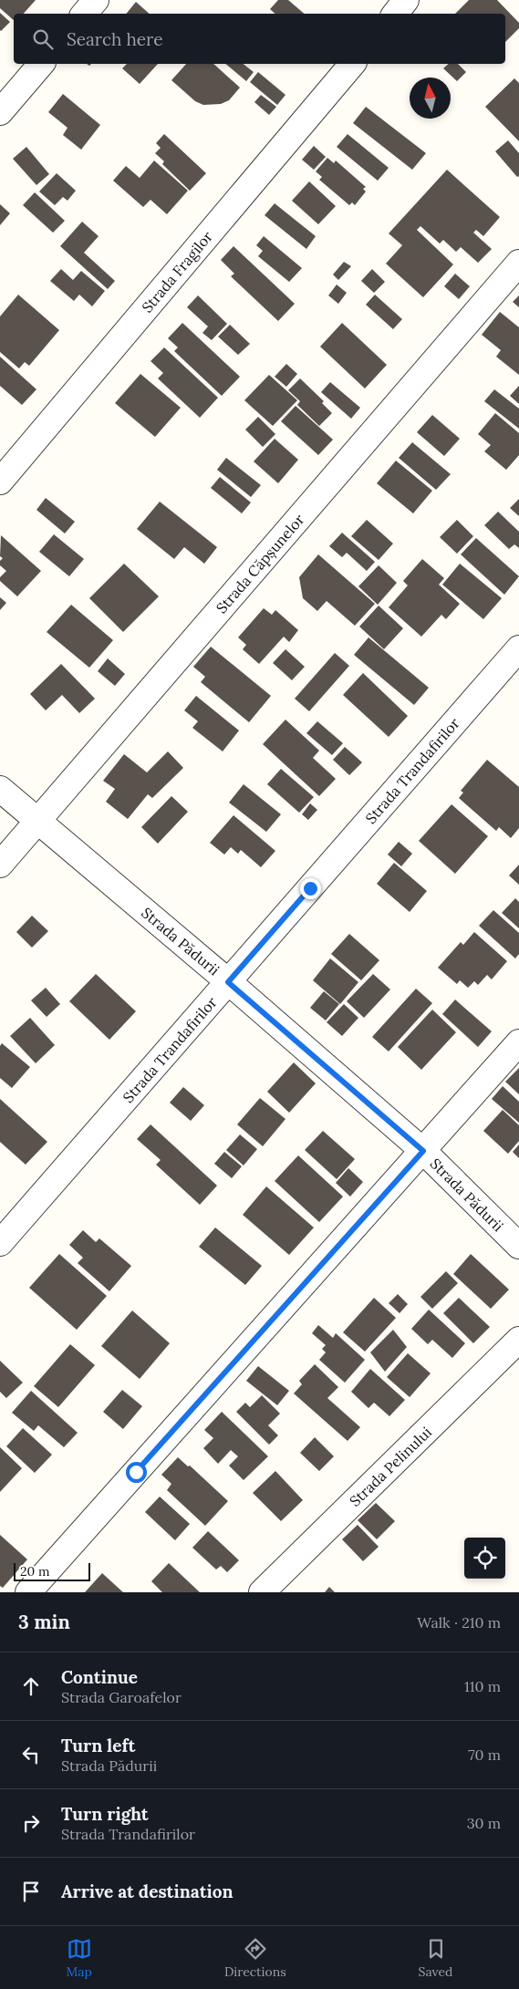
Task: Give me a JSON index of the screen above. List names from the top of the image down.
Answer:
{
  "streets": {
    "street": [
      "Strada Fragilor",
      "Strada Căpșunelor",
      "Strada Trandafirilor",
      "Strada Pădurii",
      "Strada Pelinului"
    ]
  },
  "crossings": [
    ["Strada Căpșunelor", "Strada Pădurii"],
    ["Strada Trandafirilor", "Strada Pădurii"]
  ],
  "scale_bar": "20 m",
  "north": "top",
  "page": {
    "search": "Search here",
    "scale": "20 m",
    "heading": ["3 min", "Walk · 210 m"],
    "list": [
      ["Continue", "Strada Garoafelor", "110 m"],
      ["Turn left", "Strada Pădurii", "70 m"],
      ["Turn right", "Strada Trandafirilor", "30 m"],
      "Arrive at destination"
    ],
    "nav": ["Map", "Directions", "Saved"]
  }
}
